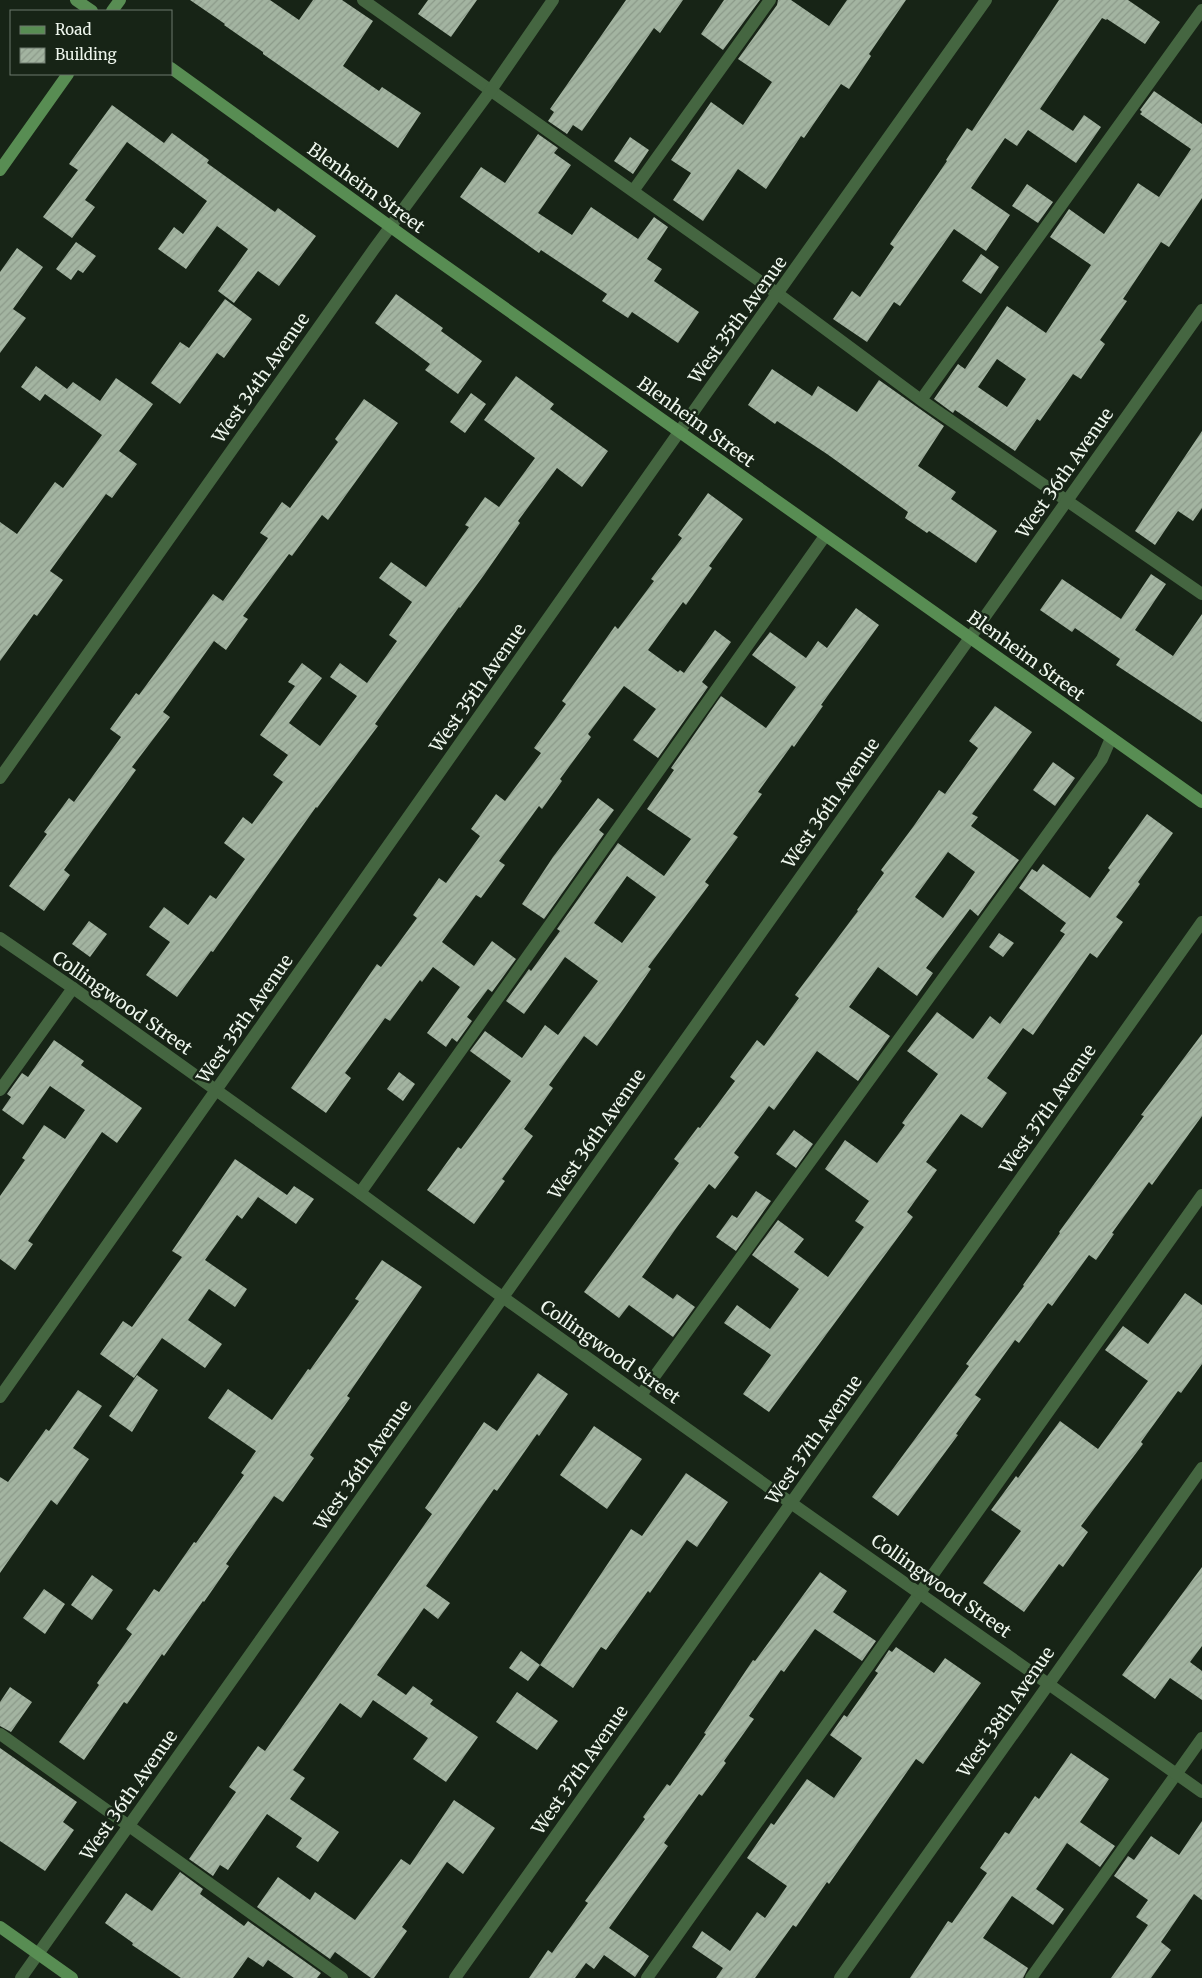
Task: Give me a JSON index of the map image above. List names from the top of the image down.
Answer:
{
  "streets": {
    "street": [
      "Blenheim Street",
      "West 35th Avenue",
      "West 34th Avenue",
      "West 36th Avenue",
      "Collingwood Street",
      "West 37th Avenue",
      "West 38th Avenue"
    ]
  },
  "crossings": [
    ["Blenheim Street", "West 35th Avenue"],
    ["Blenheim Street", "West 34th Avenue"],
    ["Blenheim Street", "West 36th Avenue"],
    ["West 35th Avenue", "Collingwood Street"],
    ["West 36th Avenue", "Collingwood Street"],
    ["Collingwood Street", "West 37th Avenue"],
    ["Collingwood Street", "West 38th Avenue"]
  ],
  "legend": ["Road", "Building"]
}
